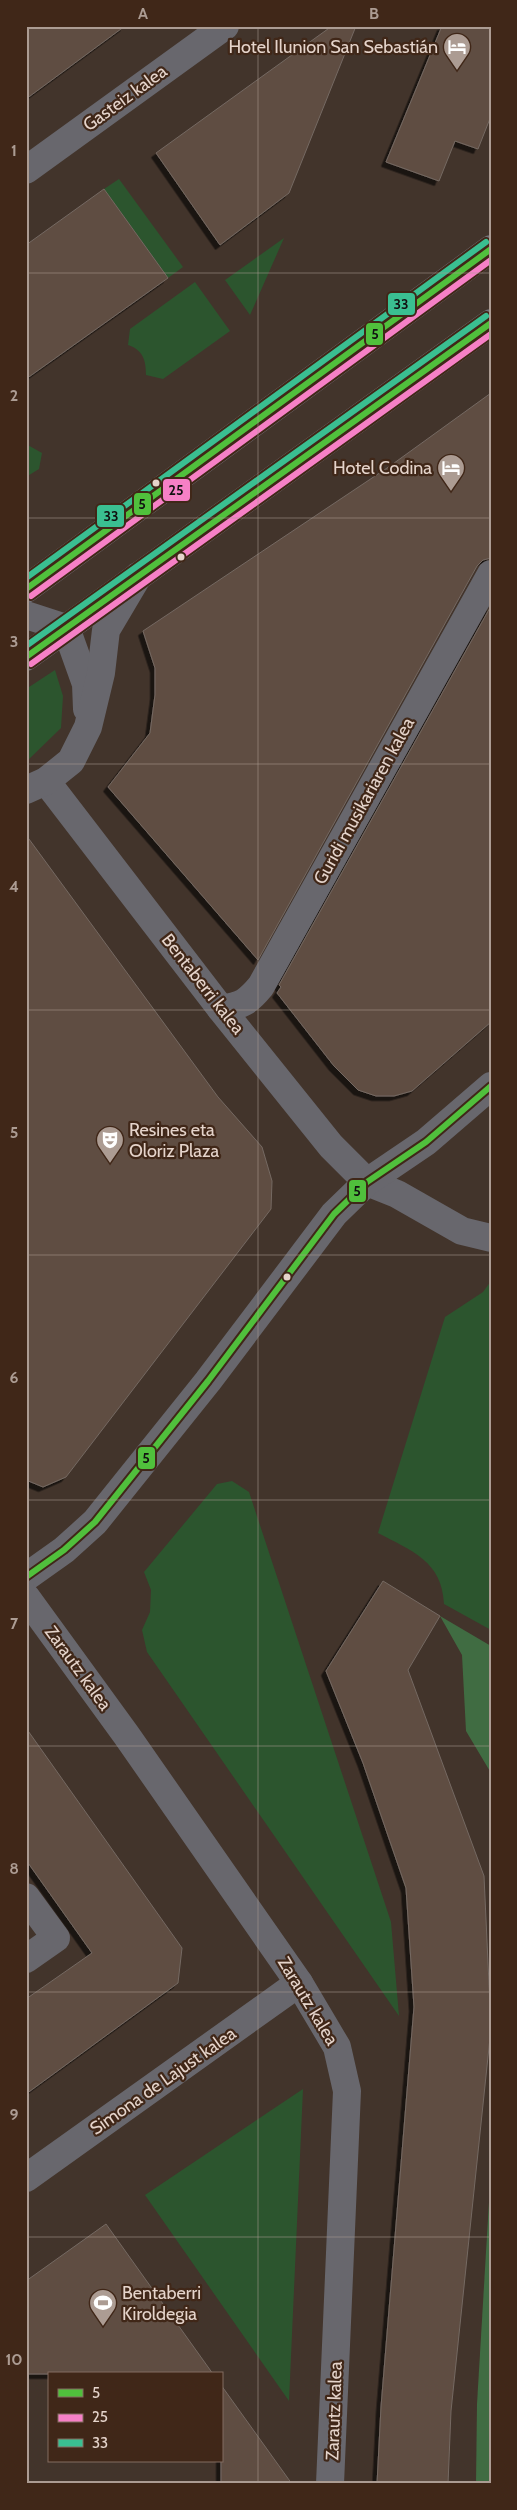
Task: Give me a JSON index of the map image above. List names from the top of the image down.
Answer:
{
  "streets": {
    "street": [
      "Gasteiz kalea",
      "Guridi musikariaren kalea",
      "Bentaberri kalea",
      "Zarautz kalea",
      "Simona de Lajust kalea"
    ]
  },
  "crossings": [
    ["Guridi musikariaren kalea", "Bentaberri kalea"],
    ["Zarautz kalea", "Simona de Lajust kalea"]
  ],
  "places": {
    "hotel": ["Hotel Ilunion San Sebastián", "Hotel Codina"],
    "theatre": ["Resines eta Oloriz Plaza"],
    "sports": ["Bentaberri Kiroldegia"]
  },
  "lines": ["transit line 33", "transit line 5", "transit line 25"],
  "legend": ["5", "25", "33"],
  "grid": {
    "columns": ["A", "B"],
    "rows": [
      "1",
      "2",
      "3",
      "4",
      "5",
      "6",
      "7",
      "8",
      "9",
      "10"
    ]
  }
}
